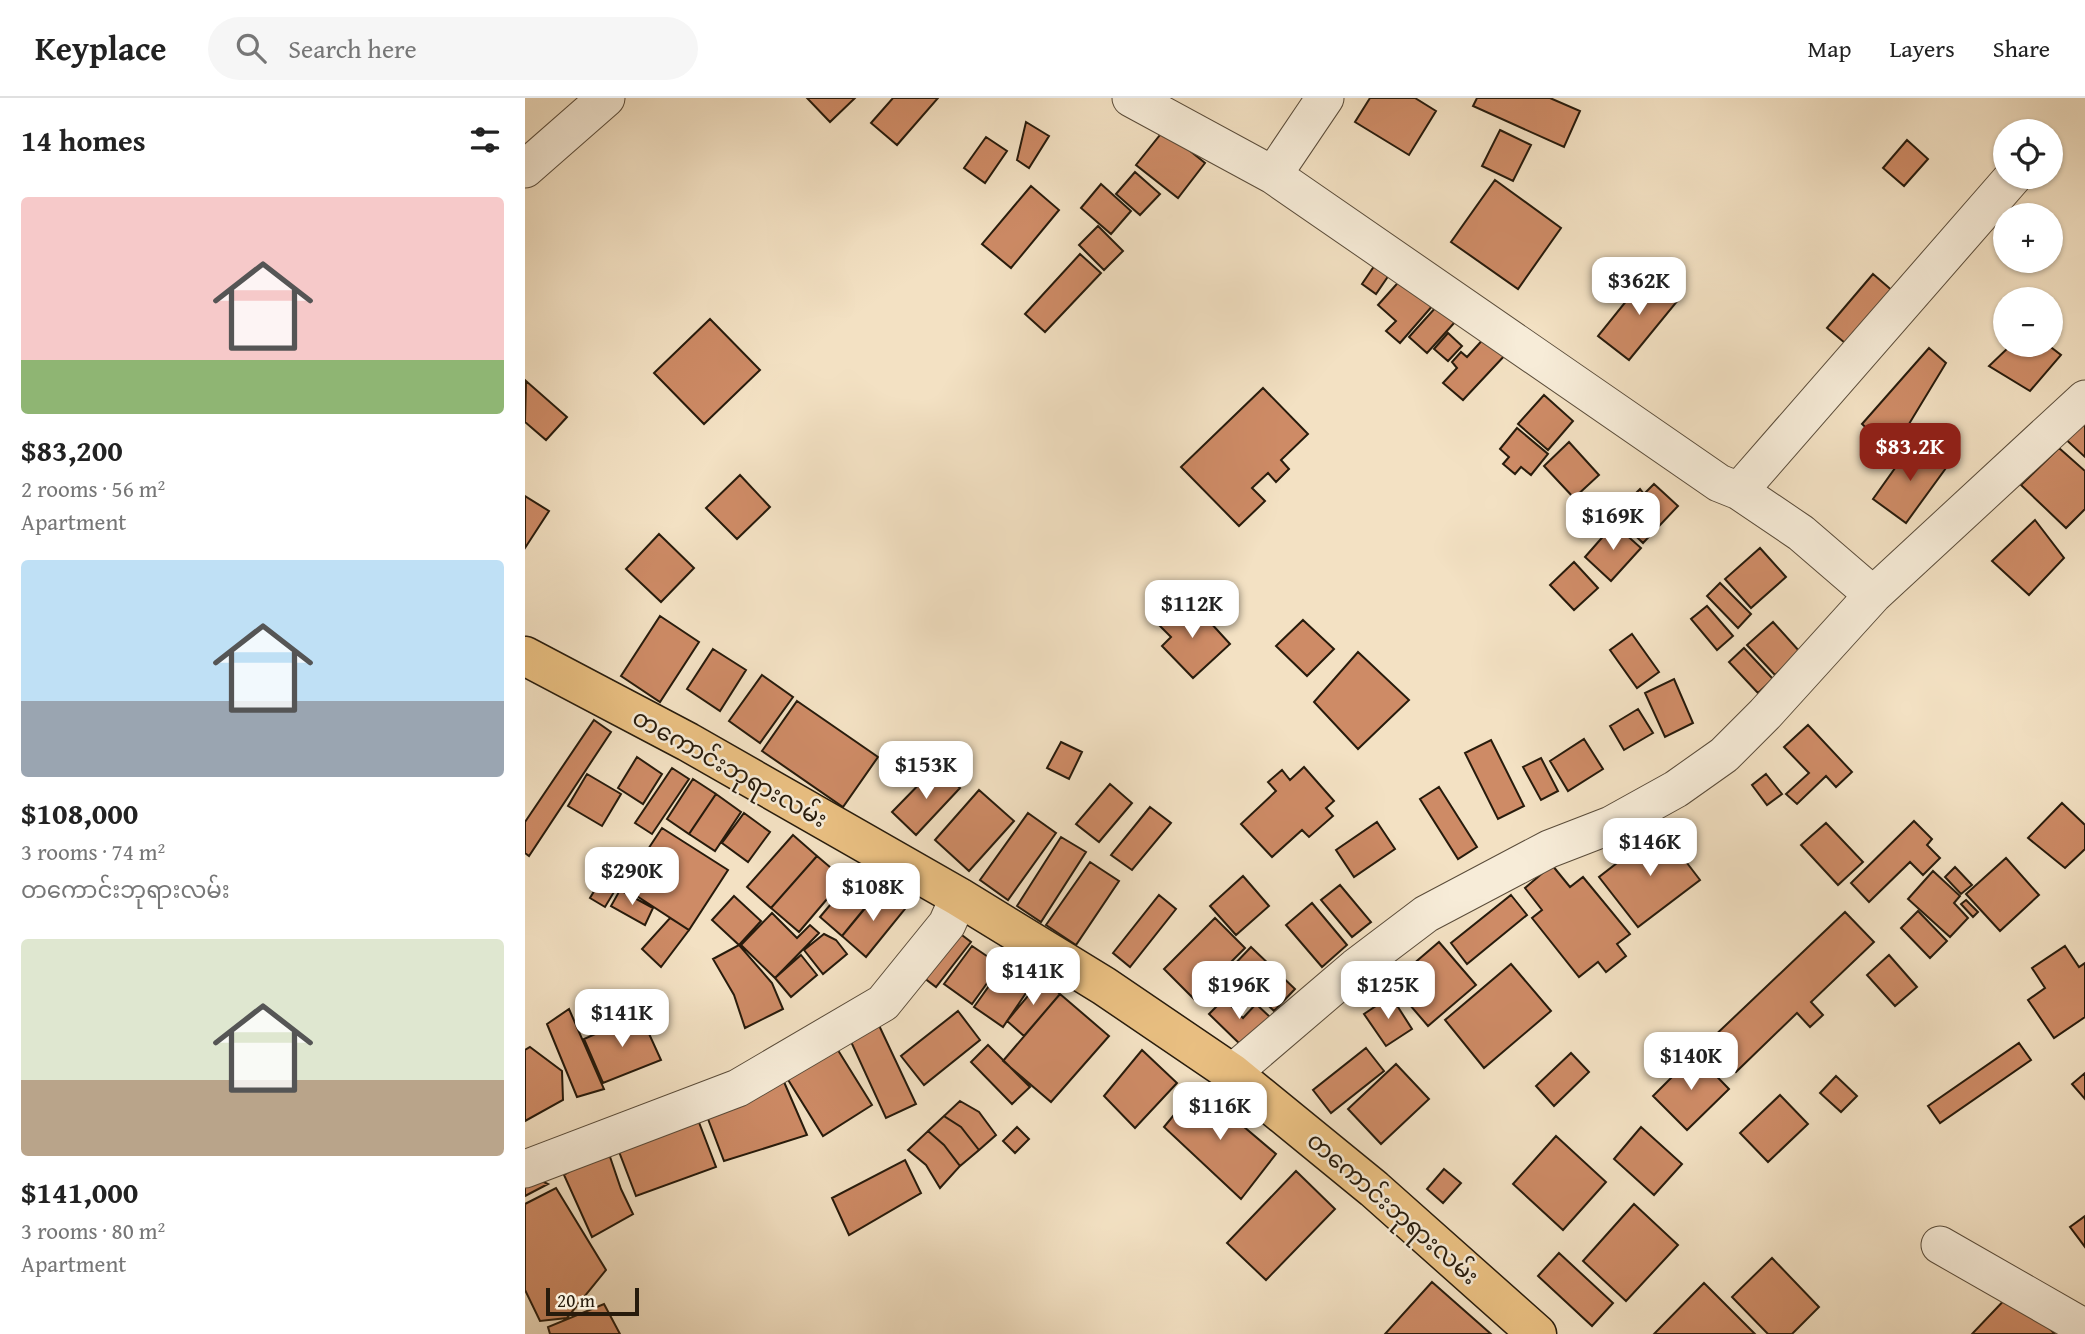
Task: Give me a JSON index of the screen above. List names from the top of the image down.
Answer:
{
  "streets": {
    "main road": ["တကောင်းဘုရားလမ်း"]
  },
  "scale_bar": "20 m",
  "page": {
    "header": "Keyplace",
    "search": "Search here",
    "nav": ["Map", "Layers", "Share"],
    "heading": "14 homes",
    "map_buttons": ["+", "−"],
    "list": [
      {
        "name": "$83,200",
        "note": "2 rooms · 56 m² · Apartment"
      },
      {
        "name": "$108,000",
        "note": "3 rooms · 74 m² · တကောင်းဘုရားလမ်း"
      },
      {
        "name": "$141,000",
        "note": "3 rooms · 80 m² · Apartment"
      }
    ],
    "price": [
      "$362K",
      "$83.2K",
      "$169K",
      "$112K",
      "$153K",
      "$146K",
      "$290K",
      "$108K",
      "$141K",
      "$196K",
      "$125K",
      "$141K",
      "$140K",
      "$116K"
    ],
    "scale": "20 m"
  }
}
